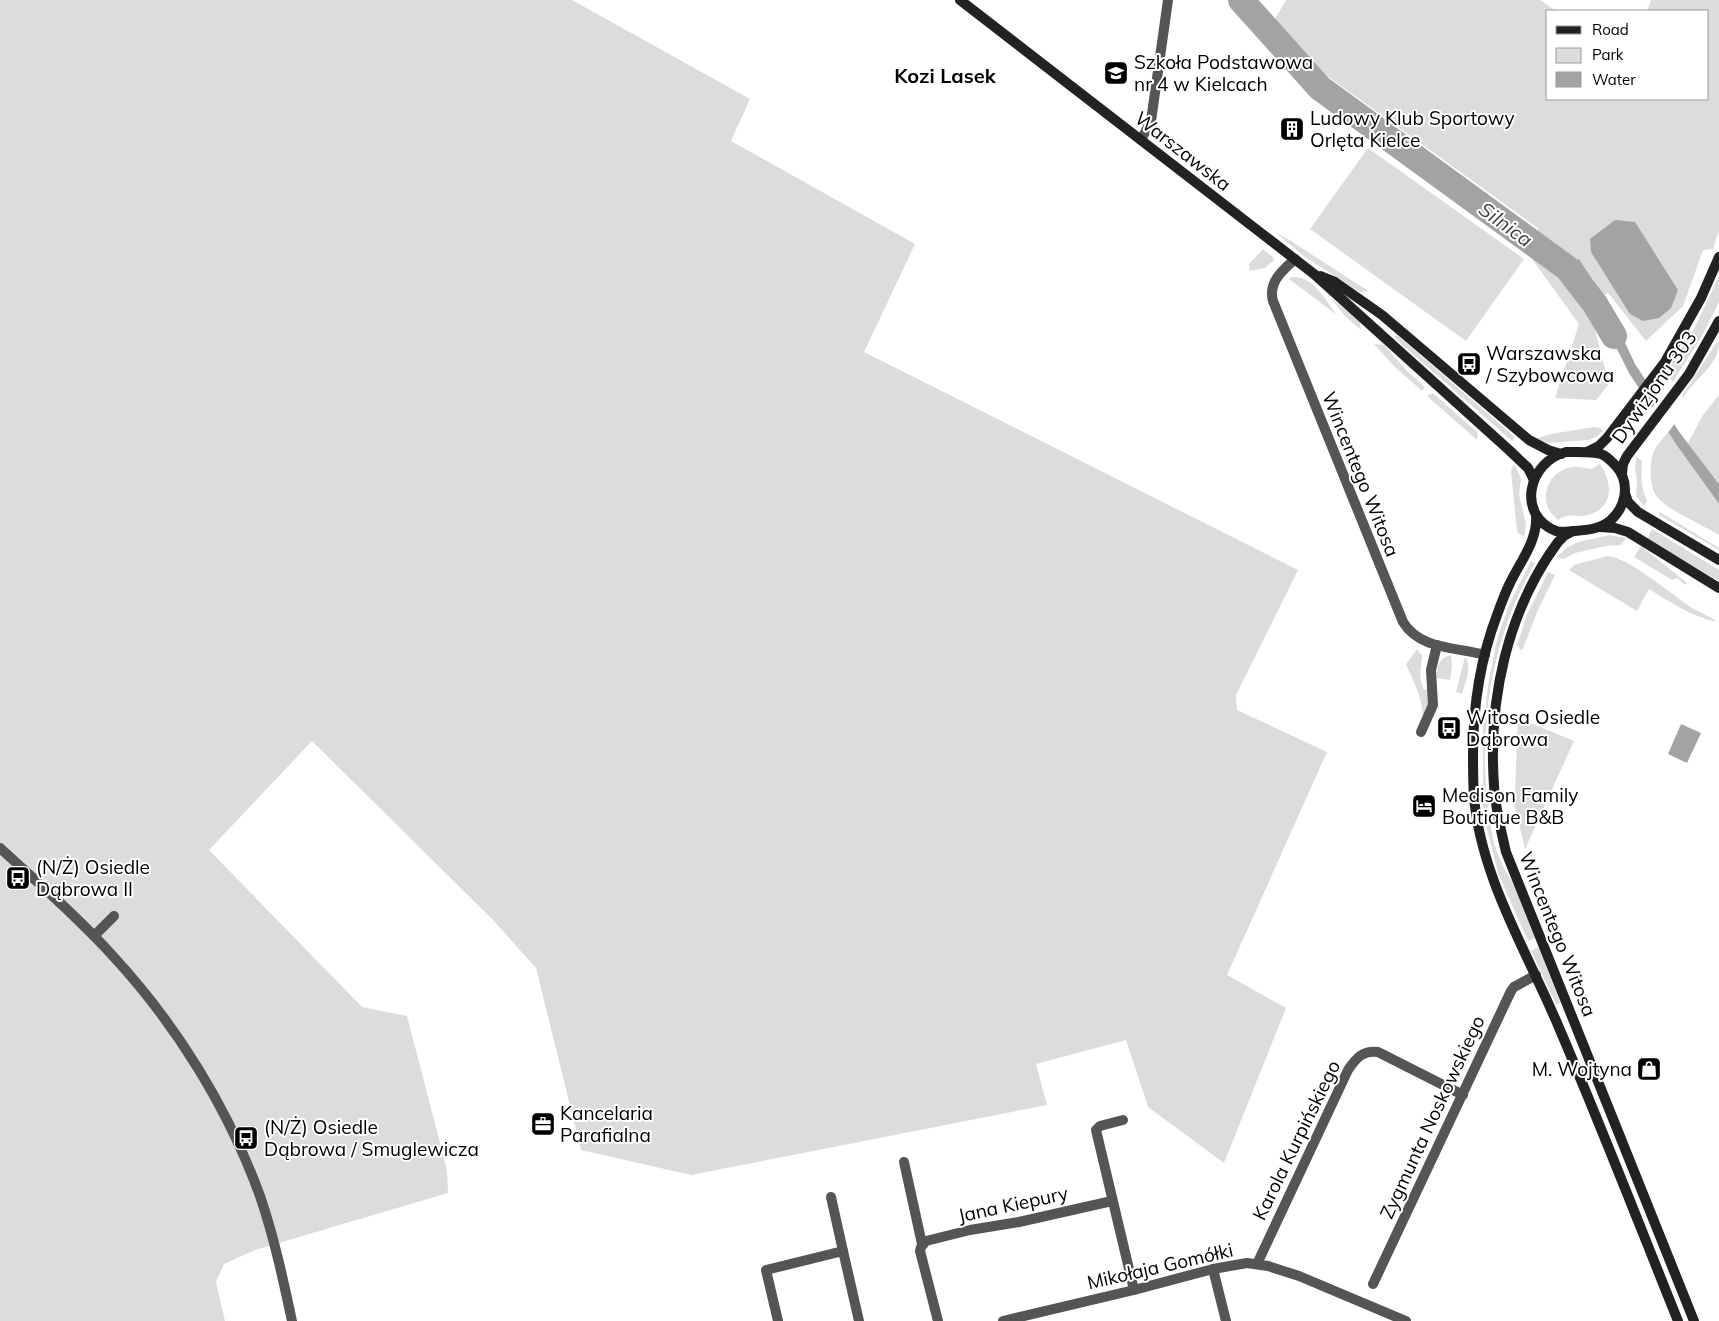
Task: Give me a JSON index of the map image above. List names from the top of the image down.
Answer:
{
  "streets": {
    "main road": ["Warszawska", "Dywizjonu 303", "Wincentego Witosa"],
    "street": [
      "Zygmunta Noskowskiego",
      "Karola Kurpińskiego",
      "Jana Kiepury",
      "Mikołaja Gomółki"
    ]
  },
  "crossings": [
    ["Warszawska", "Dywizjonu 303"],
    ["Warszawska", "Wincentego Witosa"],
    ["Dywizjonu 303", "Wincentego Witosa"],
    ["Wincentego Witosa", "Zygmunta Noskowskiego"],
    ["Zygmunta Noskowskiego", "Karola Kurpińskiego"],
    ["Karola Kurpińskiego", "Mikołaja Gomółki"]
  ],
  "districts": ["Kozi Lasek"],
  "water": ["Silnica"],
  "places": {
    "school or university": ["Szkoła Podstawowa nr 4 w Kielcach"],
    "building": ["Ludowy Klub Sportowy Orlęta Kielce"],
    "bus stop": [
      "Warszawska / Szybowcowa",
      "Witosa Osiedle Dąbrowa",
      "(N/Ż) Osiedle Dąbrowa II",
      "(N/Ż) Osiedle Dąbrowa / Smuglewicza"
    ],
    "hotel": ["Medison Family Boutique B&B"],
    "shop": ["M. Wojtyna"],
    "office": ["Kancelaria Parafialna"]
  },
  "legend": ["Road", "Park", "Water"]
}
